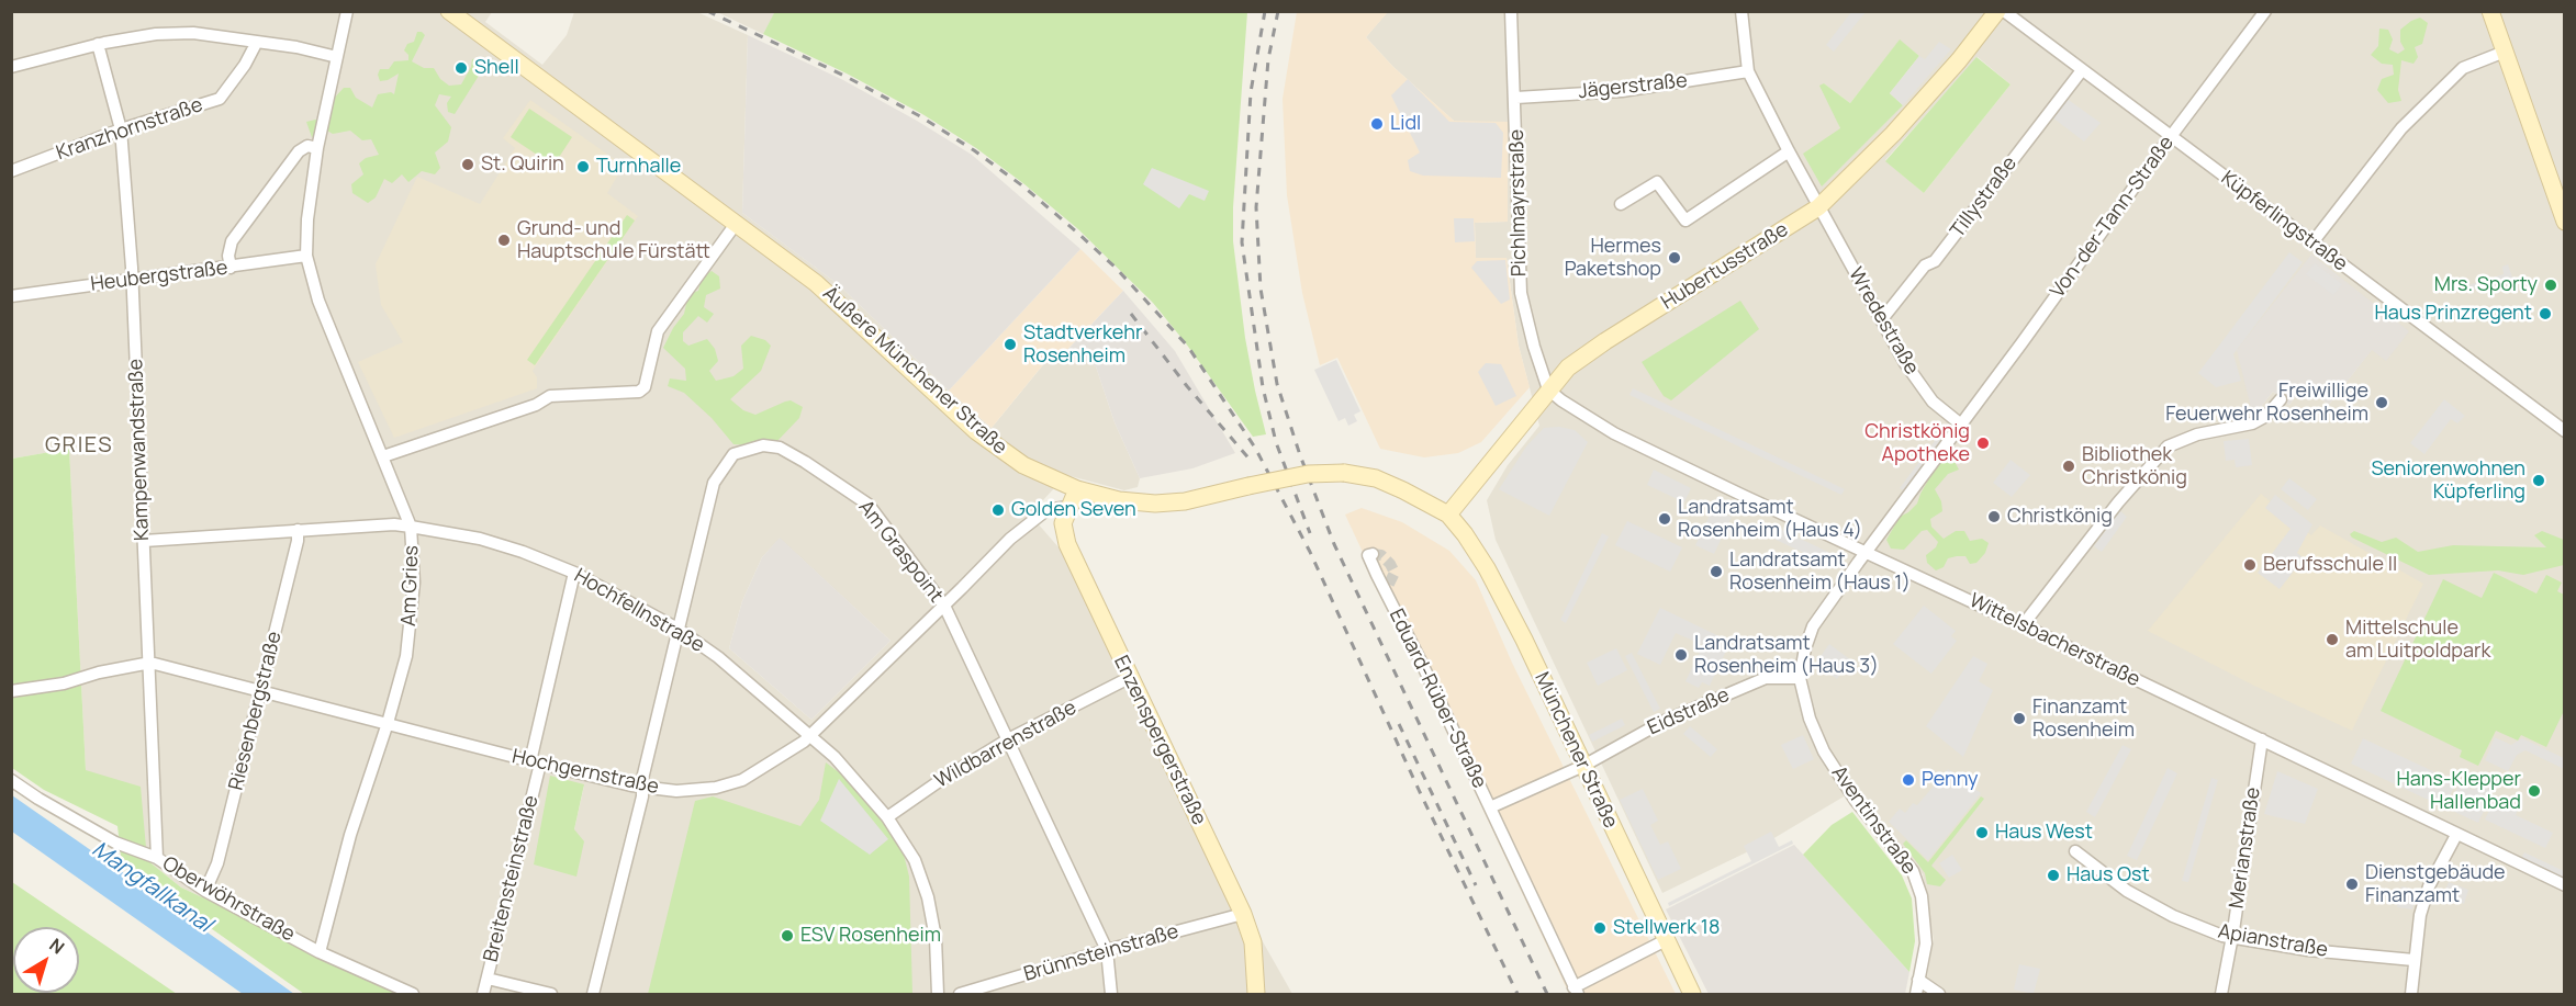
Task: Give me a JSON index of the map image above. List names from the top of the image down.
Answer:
{
  "streets": {
    "main road": [
      "Hubertusstraße",
      "Äußere Münchener Straße",
      "Enzenspergerstraße",
      "Münchener Straße"
    ],
    "street": [
      "Jägerstraße",
      "Kranzhornstraße",
      "Tillystraße",
      "Pichlmayrstraße",
      "Von-der-Tann-Straße",
      "Küpferlingstraße",
      "Heubergstraße",
      "Wredestraße",
      "Kampenwandstraße",
      "Am Graspoint",
      "Am Gries",
      "Hochfellnstraße",
      "Wittelsbacherstraße",
      "Eduard-Rüber-Straße",
      "Riesenbergstraße",
      "Eidstraße",
      "Wildbarrenstraße",
      "Hochgernstraße",
      "Aventinstraße",
      "Merianstraße",
      "Breitensteinstraße",
      "Oberwöhrstraße",
      "Apianstraße",
      "Brünnsteinstraße"
    ]
  },
  "crossings": [
    ["Jägerstraße", "Pichlmayrstraße"],
    ["Jägerstraße", "Wredestraße"],
    ["Kranzhornstraße", "Kampenwandstraße"],
    ["Tillystraße", "Küpferlingstraße"],
    ["Tillystraße", "Wredestraße"],
    ["Pichlmayrstraße", "Hubertusstraße"],
    ["Pichlmayrstraße", "Wittelsbacherstraße"],
    ["Von-der-Tann-Straße", "Küpferlingstraße"],
    ["Von-der-Tann-Straße", "Wredestraße"],
    ["Von-der-Tann-Straße", "Wittelsbacherstraße"],
    ["Von-der-Tann-Straße", "Aventinstraße"],
    ["Hubertusstraße", "Wredestraße"],
    ["Hubertusstraße", "Äußere Münchener Straße"],
    ["Hubertusstraße", "Wittelsbacherstraße"],
    ["Hubertusstraße", "Münchener Straße"],
    ["Heubergstraße", "Kampenwandstraße"],
    ["Heubergstraße", "Am Gries"],
    ["Äußere Münchener Straße", "Enzenspergerstraße"],
    ["Äußere Münchener Straße", "Münchener Straße"],
    ["Kampenwandstraße", "Hochfellnstraße"],
    ["Kampenwandstraße", "Hochgernstraße"],
    ["Kampenwandstraße", "Oberwöhrstraße"],
    ["Am Graspoint", "Hochfellnstraße"],
    ["Am Graspoint", "Wildbarrenstraße"],
    ["Am Graspoint", "Hochgernstraße"],
    ["Am Graspoint", "Brünnsteinstraße"],
    ["Am Gries", "Hochfellnstraße"],
    ["Am Gries", "Hochgernstraße"],
    ["Am Gries", "Oberwöhrstraße"],
    ["Hochfellnstraße", "Riesenbergstraße"],
    ["Hochfellnstraße", "Wildbarrenstraße"],
    ["Hochfellnstraße", "Hochgernstraße"],
    ["Hochfellnstraße", "Breitensteinstraße"],
    ["Wittelsbacherstraße", "Aventinstraße"],
    ["Wittelsbacherstraße", "Merianstraße"],
    ["Eduard-Rüber-Straße", "Eidstraße"],
    ["Eduard-Rüber-Straße", "Münchener Straße"],
    ["Riesenbergstraße", "Hochgernstraße"],
    ["Riesenbergstraße", "Oberwöhrstraße"],
    ["Eidstraße", "Münchener Straße"],
    ["Eidstraße", "Aventinstraße"],
    ["Enzenspergerstraße", "Wildbarrenstraße"],
    ["Enzenspergerstraße", "Hochgernstraße"],
    ["Enzenspergerstraße", "Brünnsteinstraße"],
    ["Hochgernstraße", "Breitensteinstraße"],
    ["Merianstraße", "Apianstraße"]
  ],
  "districts": ["GRIES"],
  "water": ["Mangfallkanal"],
  "places": [
    "Shell",
    "Lidl",
    "St. Quirin",
    "Turnhalle",
    "Grund- und Hauptschule Fürstätt",
    "Hermes Paketshop",
    "Mrs. Sporty",
    "Haus Prinzregent",
    "Stadtverkehr Rosenheim",
    "Freiwillige Feuerwehr Rosenheim",
    "Christkönig Apotheke",
    "Bibliothek Christkönig",
    "Seniorenwohnen Küpferling",
    "Golden Seven",
    "Christkönig",
    "Landratsamt Rosenheim (Haus 4)",
    "Berufsschule II",
    "Landratsamt Rosenheim (Haus 1)",
    "Mittelschule am Luitpoldpark",
    "Landratsamt Rosenheim (Haus 3)",
    "Finanzamt Rosenheim",
    "Penny",
    "Hans-Klepper Hallenbad",
    "Haus West",
    "Haus Ost",
    "Dienstgebäude Finanzamt",
    "Stellwerk 18",
    "ESV Rosenheim"
  ],
  "north": "top right"
}
